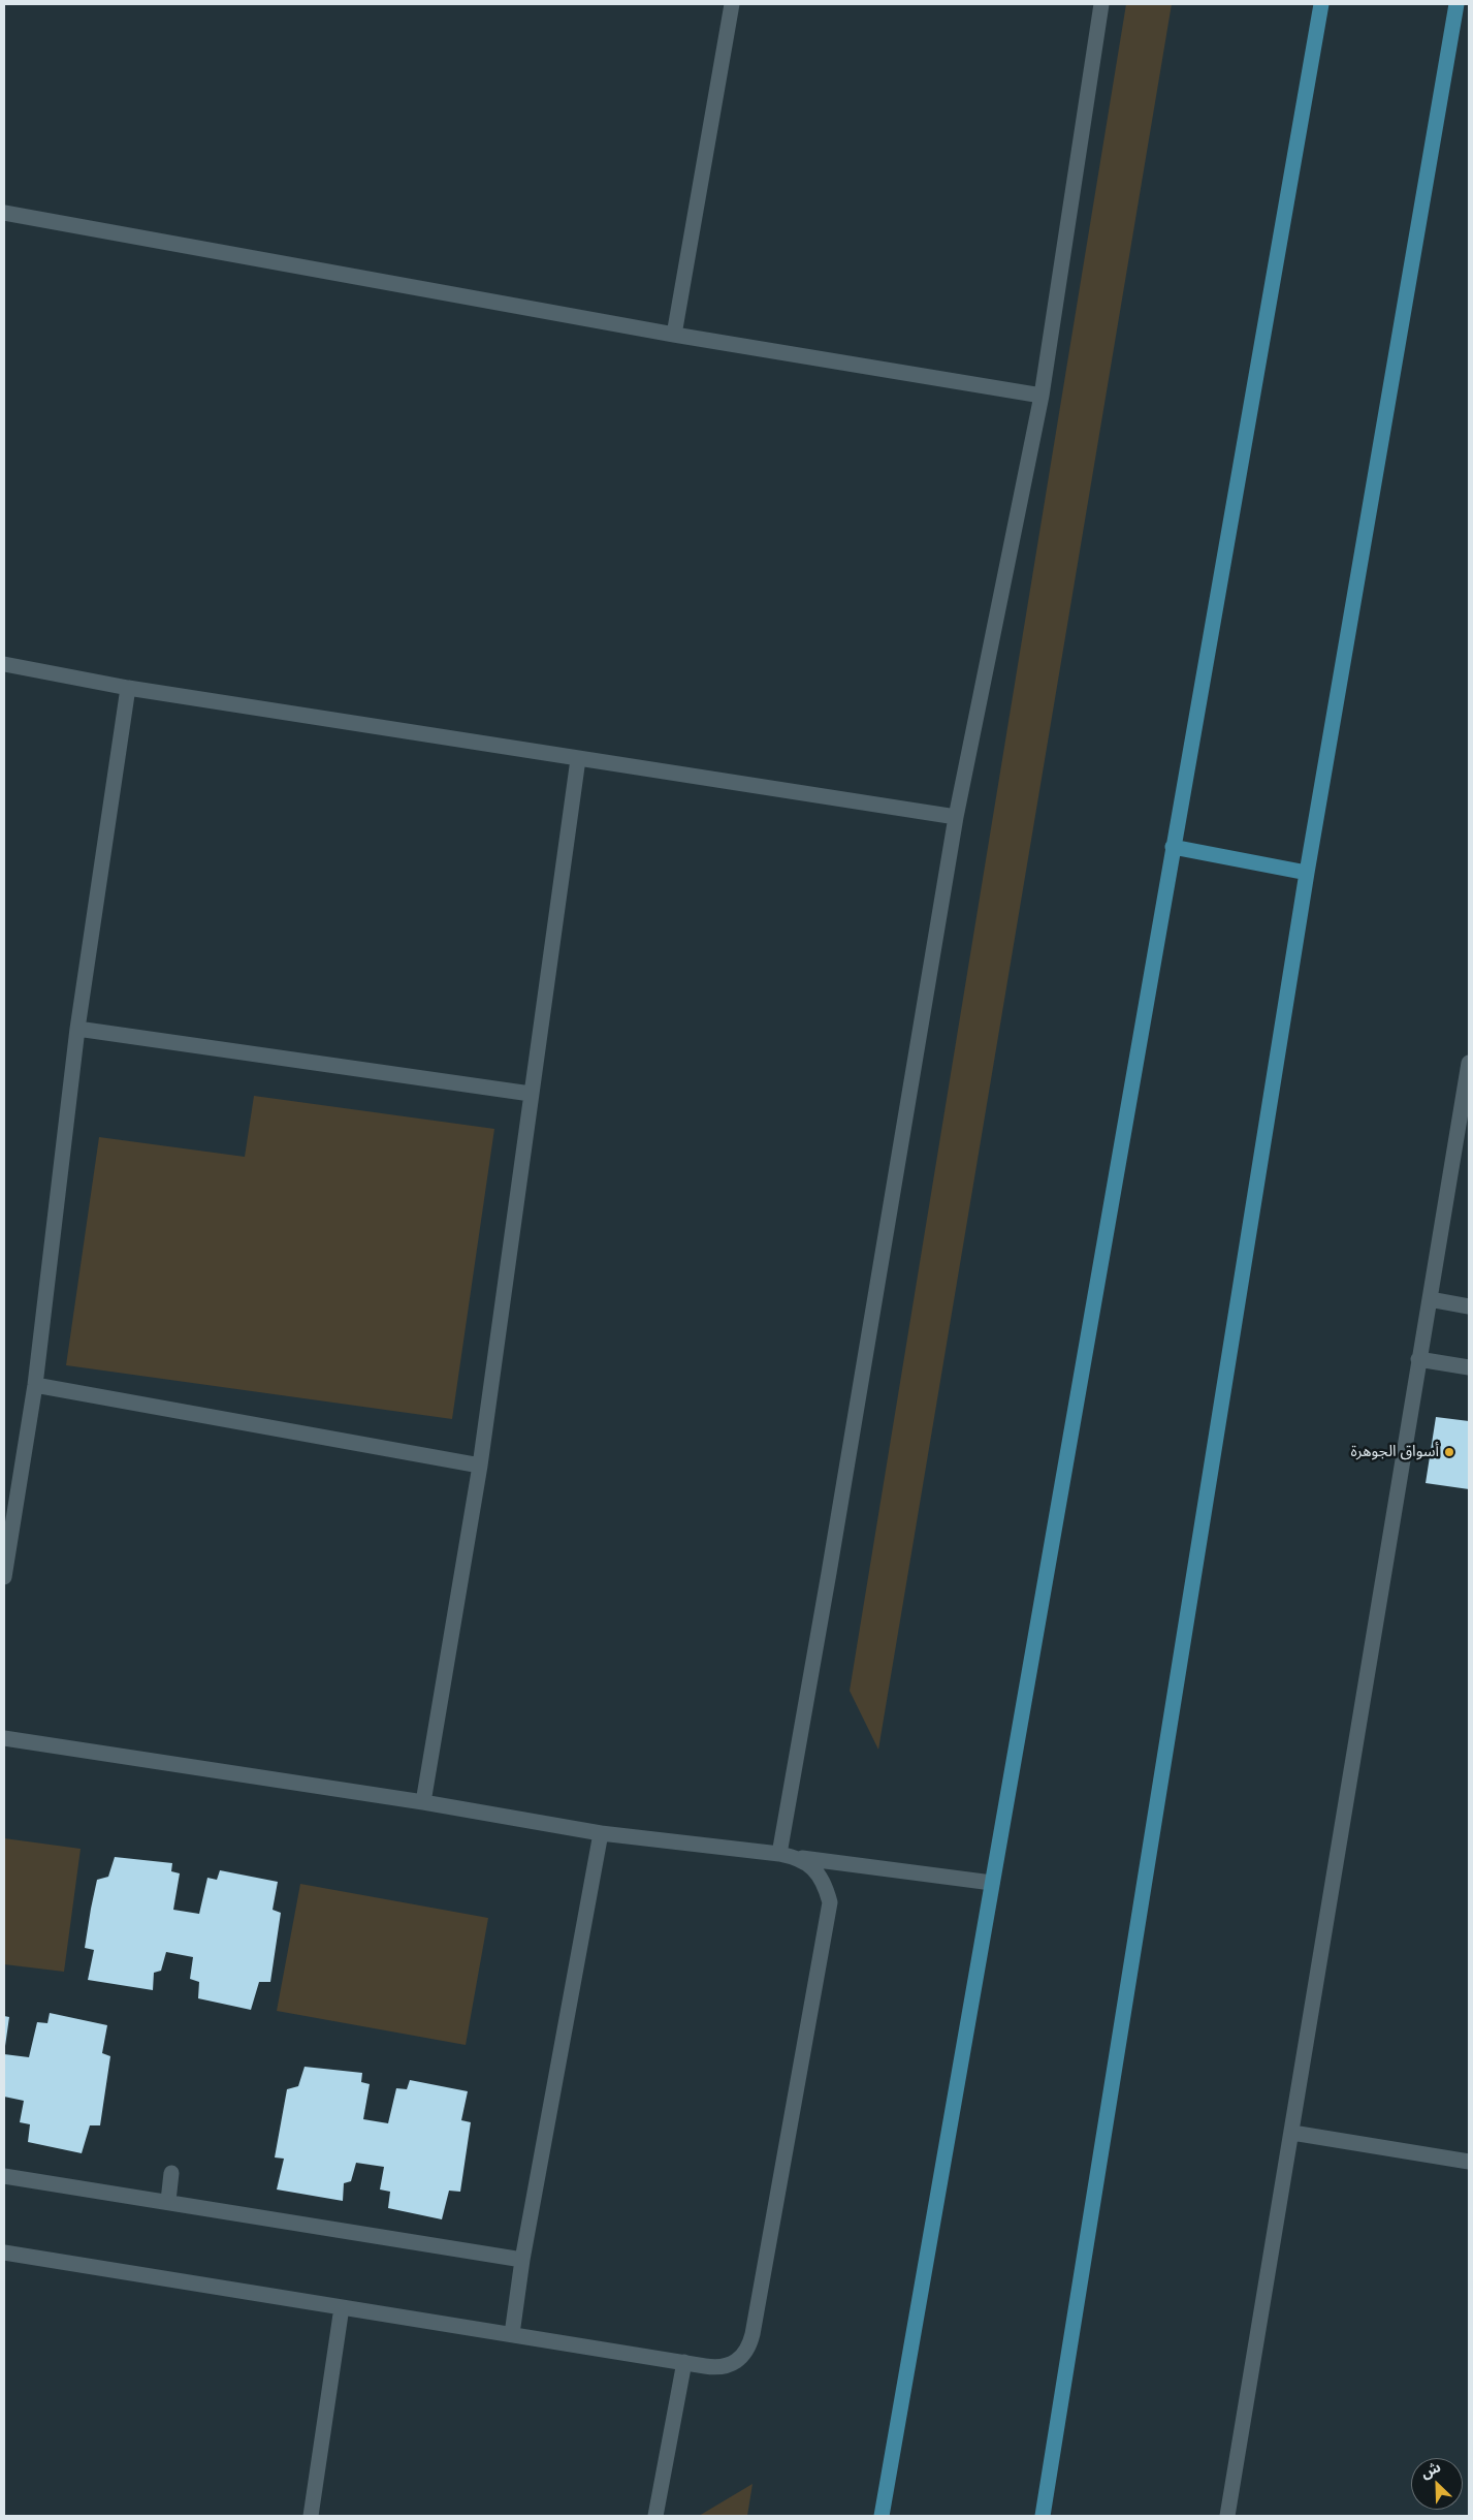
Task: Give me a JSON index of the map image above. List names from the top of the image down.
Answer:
{
  "places": ["أسواق الجوهرة"],
  "north": "top left"
}
